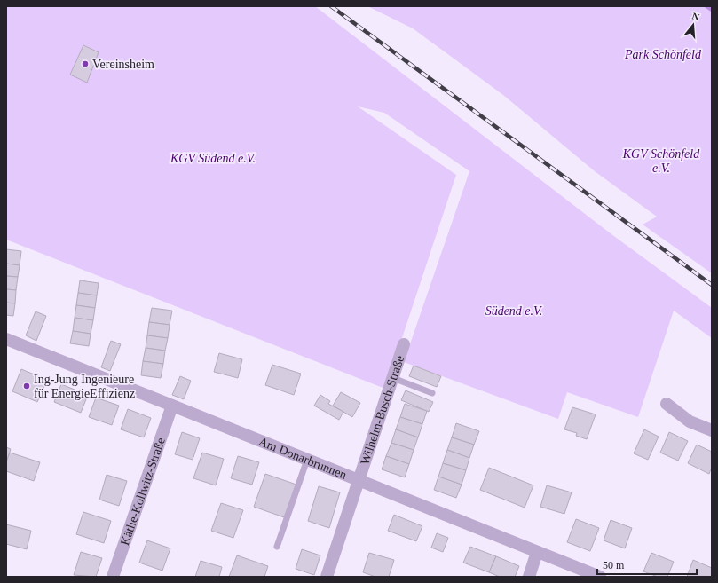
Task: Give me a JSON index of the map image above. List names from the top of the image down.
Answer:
{
  "streets": {
    "street": ["Wilhelm-Busch-Straße", "Am Donarbrunnen", "Käthe-Kollwitz-Straße"]
  },
  "crossings": [
    ["Wilhelm-Busch-Straße", "Am Donarbrunnen"],
    ["Am Donarbrunnen", "Käthe-Kollwitz-Straße"]
  ],
  "parks": [
    "Park Schönfeld",
    "KGV Schönfeld e.V.",
    "KGV Südend e.V.",
    "Südend e.V."
  ],
  "places": ["Vereinsheim", "Ing-Jung Ingenieure für EnergieEffizienz"],
  "scale_bar": "50 m",
  "north": "top"
}
